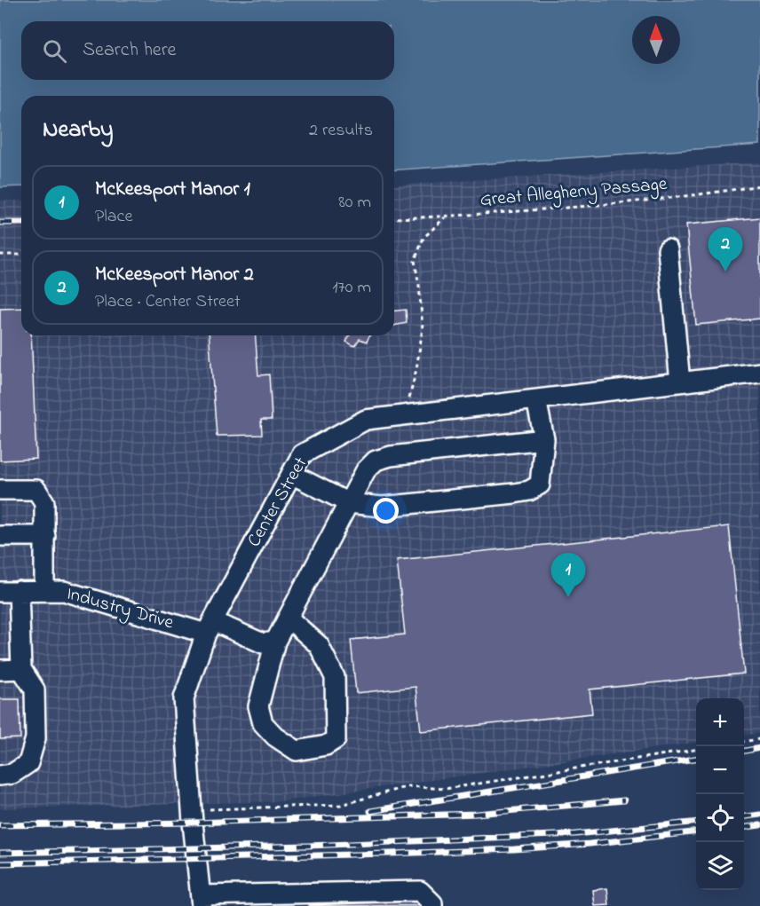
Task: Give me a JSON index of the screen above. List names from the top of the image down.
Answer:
{
  "streets": {
    "street": ["Center Street", "Industry Drive"],
    "path": ["Great Allegheny Passage"]
  },
  "crossings": [
    ["Center Street", "Industry Drive"]
  ],
  "north": "top",
  "page": {
    "search": "Search here",
    "heading": ["Nearby", "2 results"],
    "list": [
      {
        "mark": "1",
        "name": "McKeesport Manor 1",
        "note": "Place",
        "value": "80 m"
      },
      {
        "mark": "2",
        "name": "McKeesport Manor 2",
        "note": "Place · Center Street",
        "value": "170 m"
      }
    ],
    "pins": ["2", "1"],
    "map_buttons": ["+", "−"]
  }
}
